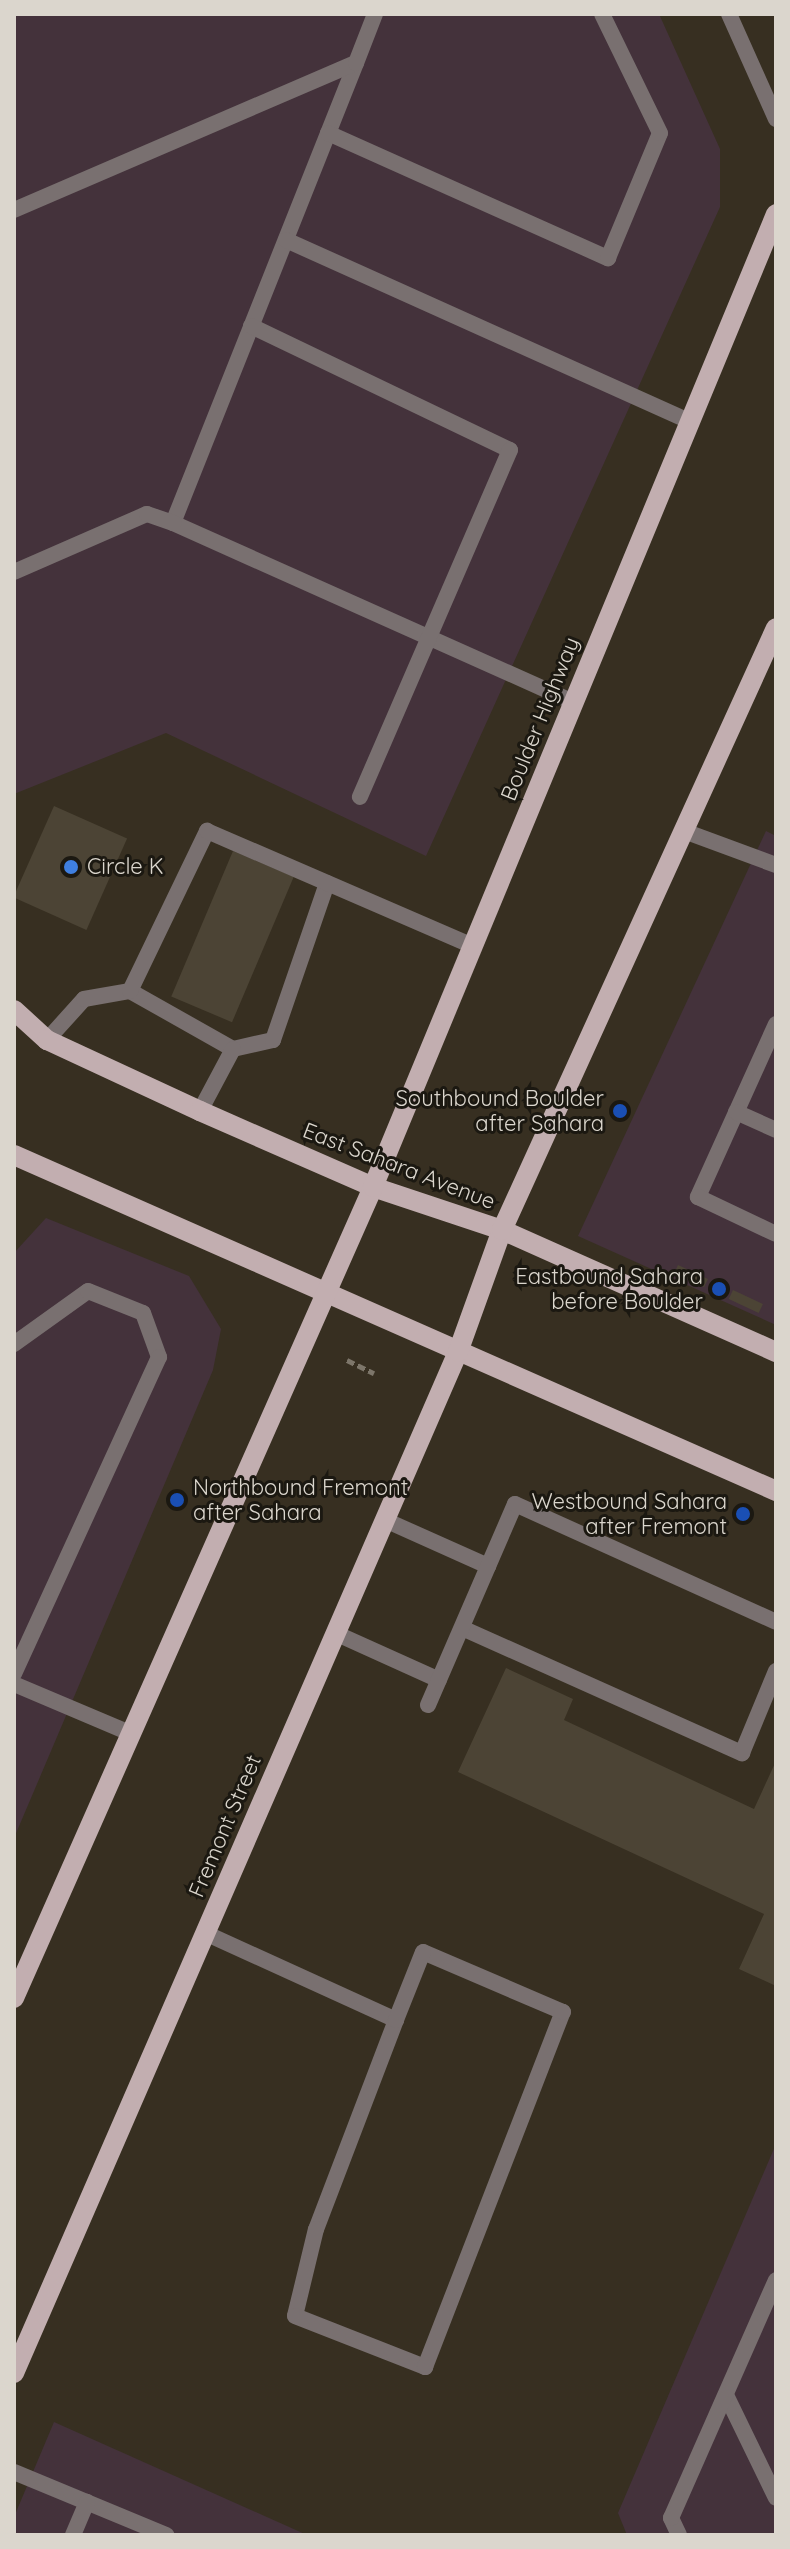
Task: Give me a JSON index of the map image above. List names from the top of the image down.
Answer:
{
  "streets": {
    "main road": ["Boulder Highway", "East Sahara Avenue", "Fremont Street"]
  },
  "crossings": [
    ["Boulder Highway", "East Sahara Avenue"],
    ["East Sahara Avenue", "Fremont Street"]
  ],
  "places": [
    "Circle K",
    "Southbound Boulder after Sahara",
    "Eastbound Sahara before Boulder",
    "Northbound Fremont after Sahara",
    "Westbound Sahara after Fremont"
  ]
}
